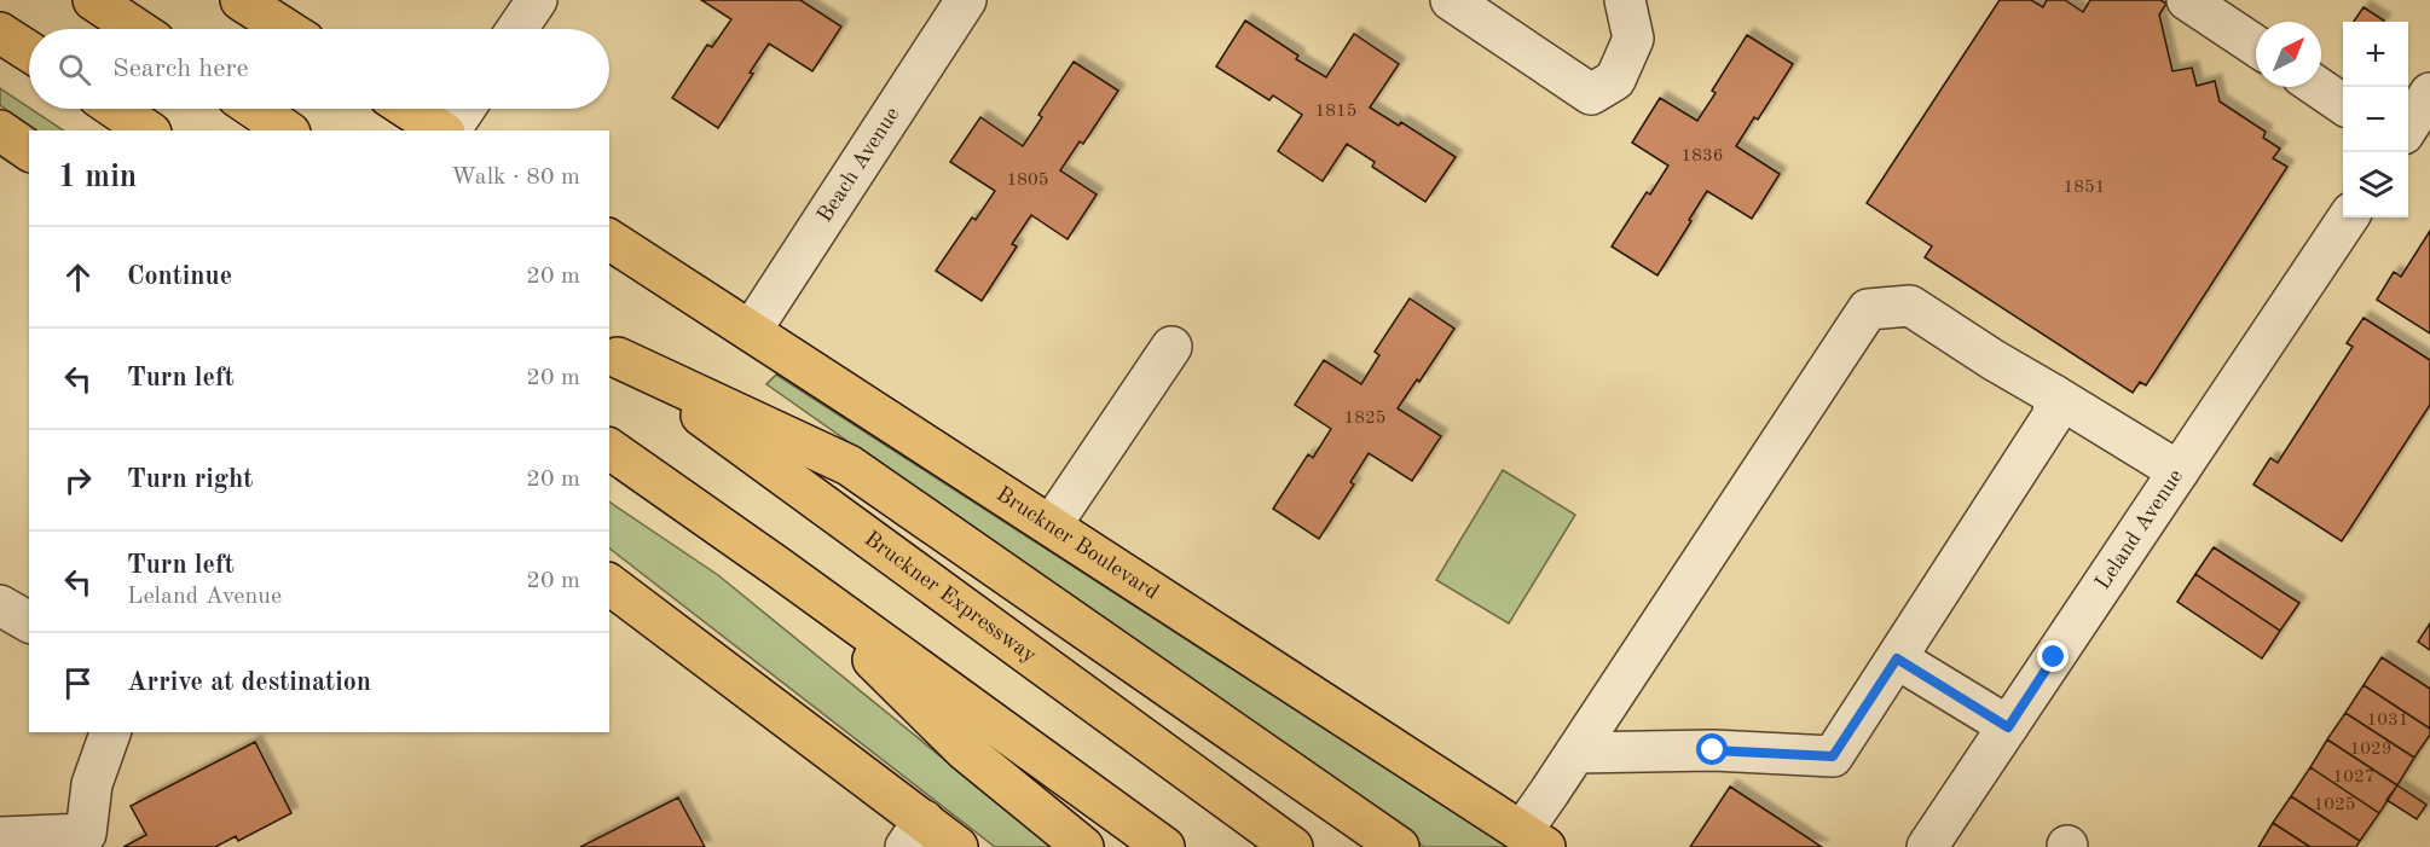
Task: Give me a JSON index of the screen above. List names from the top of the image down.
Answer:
{
  "streets": {
    "main road": ["Bruckner Boulevard", "Bruckner Expressway"],
    "street": ["Beach Avenue", "Leland Avenue"]
  },
  "crossings": [
    ["Beach Avenue", "Bruckner Boulevard"]
  ],
  "house_numbers": [
    "1815",
    "1836",
    "1805",
    "1851",
    "1825",
    "1031",
    "1029",
    "1027",
    "1025"
  ],
  "north": "top right",
  "page": {
    "map_buttons": ["+", "−"],
    "search": "Search here",
    "heading": ["1 min", "Walk · 80 m"],
    "list": [
      ["Continue", "20 m"],
      ["Turn left", "20 m"],
      ["Turn right", "20 m"],
      ["Turn left", "Leland Avenue", "20 m"],
      "Arrive at destination"
    ]
  }
}
